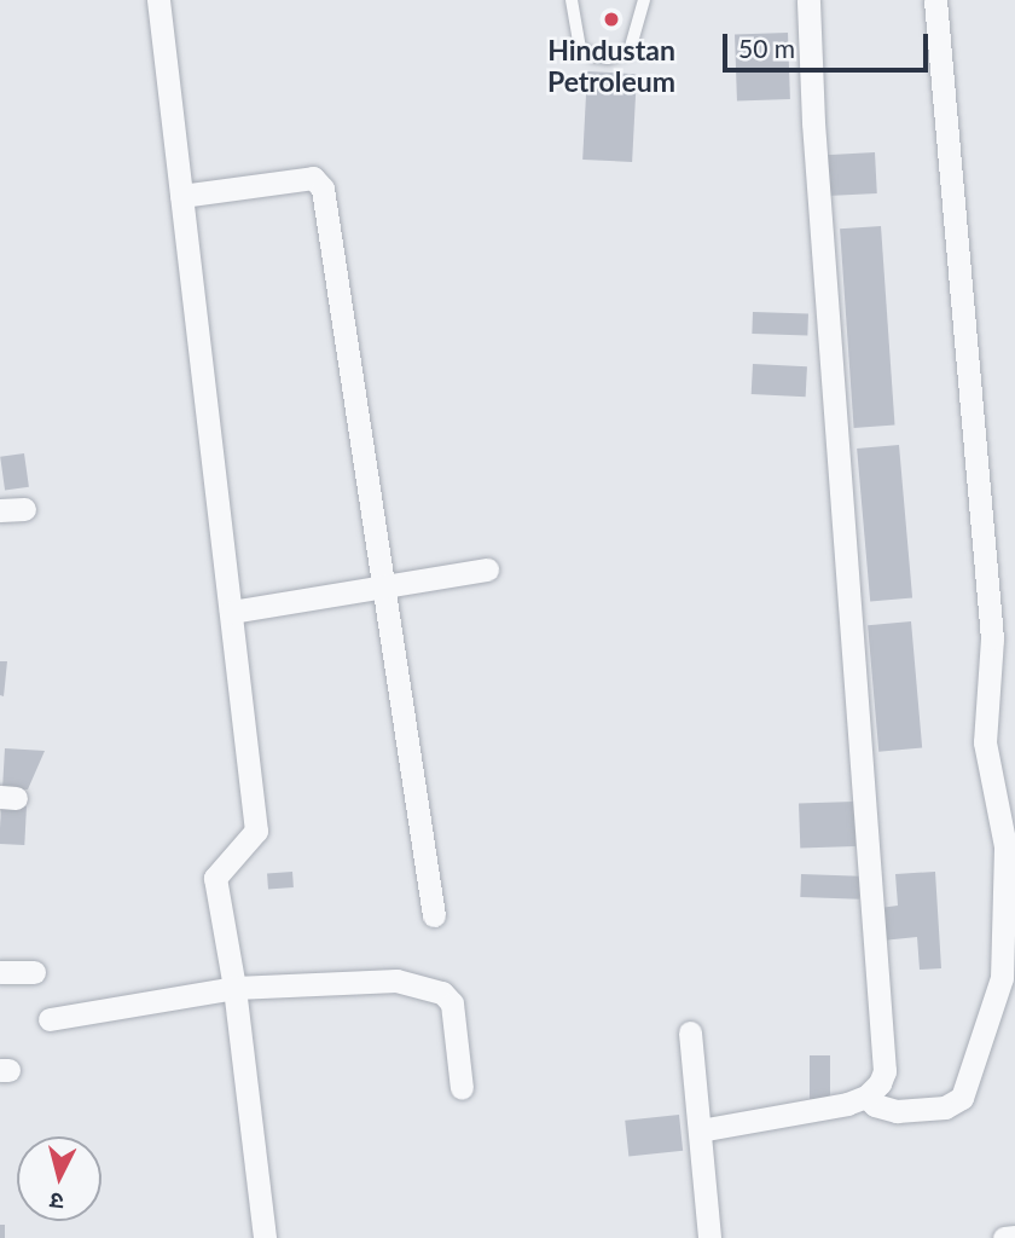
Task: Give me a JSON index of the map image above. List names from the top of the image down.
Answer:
{
  "places": ["Hindustan Petroleum"],
  "scale_bar": "50 m",
  "north": "bottom"
}
